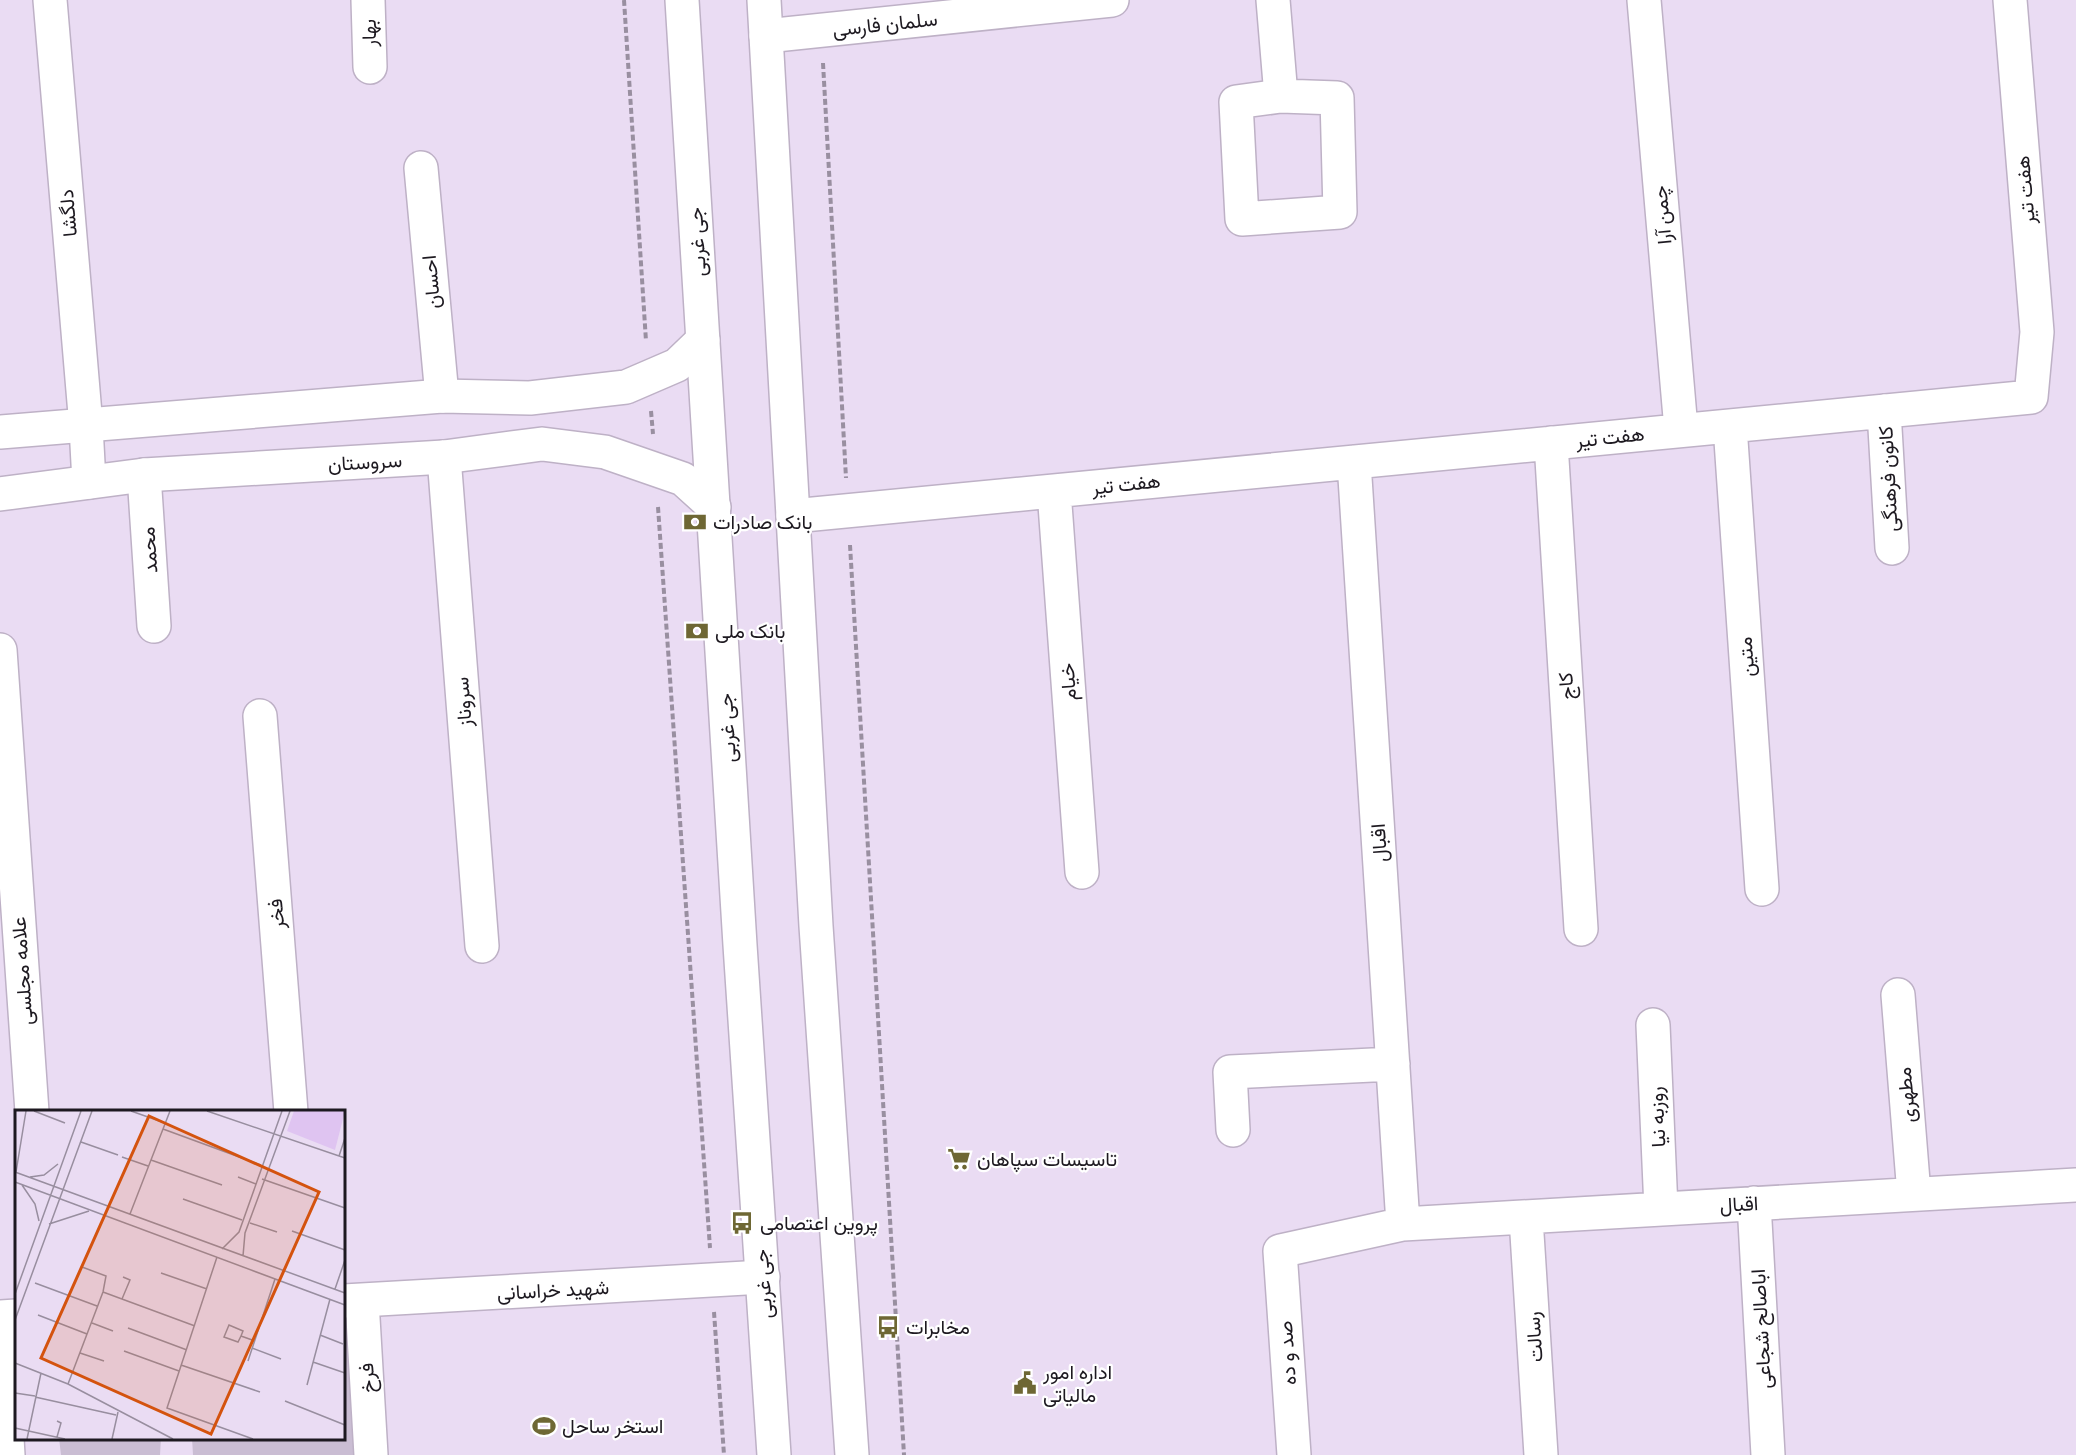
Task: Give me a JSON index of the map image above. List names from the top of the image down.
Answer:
{
  "streets": {
    "street": [
      "سلمان فارسی",
      "بهار",
      "هفت تیر",
      "دلگشا",
      "چمن آرا",
      "جی غربی",
      "احسان",
      "سروستان",
      "کانون فرهنگی",
      "محمد",
      "متین",
      "خیام",
      "کاج",
      "سروناز",
      "اقبال",
      "فخر",
      "علامه مجلسی",
      "مطهری",
      "روزبه نیا",
      "شهید خراسانی",
      "اباصالح شجاعی",
      "رسالت",
      "صد و ده",
      "فرخ"
    ]
  },
  "crossings": [
    ["هفت تیر", "چمن آرا"],
    ["هفت تیر", "کانون فرهنگی"],
    ["هفت تیر", "متین"],
    ["هفت تیر", "خیام"],
    ["هفت تیر", "کاج"],
    ["هفت تیر", "اقبال"],
    ["دلگشا", "سروستان"],
    ["جی غربی", "سروستان"],
    ["جی غربی", "شهید خراسانی"],
    ["سروستان", "محمد"],
    ["سروستان", "سروناز"],
    ["اقبال", "مطهری"],
    ["اقبال", "روزبه نیا"],
    ["اقبال", "اباصالح شجاعی"],
    ["اقبال", "رسالت"],
    ["اقبال", "صد و ده"],
    ["شهید خراسانی", "فرخ"]
  ],
  "places": {
    "bank": ["بانک صادرات", "بانک ملی"],
    "supermarket": ["تاسیسات سپاهان"],
    "bus stop": ["پروین اعتصامی", "مخابرات"],
    "public building": ["اداره امور مالیاتی"],
    "sports": ["استخر ساحل"]
  }
}
